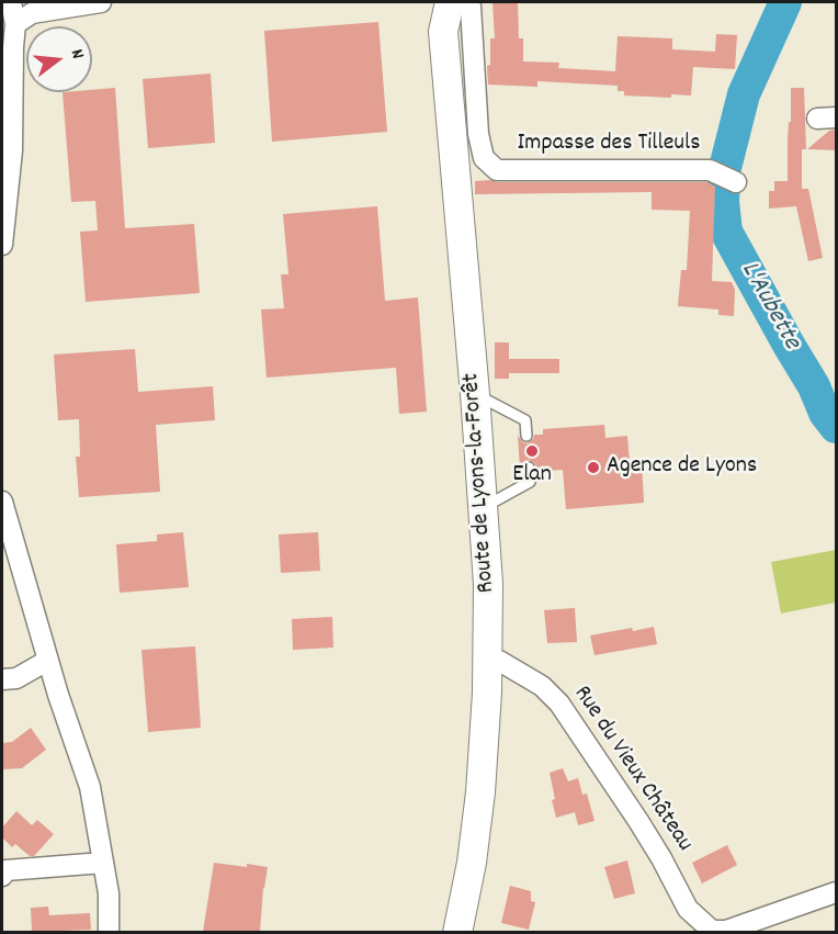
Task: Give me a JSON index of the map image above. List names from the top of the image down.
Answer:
{
  "streets": {
    "main road": ["Route de Lyons-la-Forêt"],
    "street": ["Impasse des Tilleuls", "Rue du Vieux Château"]
  },
  "crossings": [
    ["Route de Lyons-la-Forêt", "Rue du Vieux Château"]
  ],
  "water": ["L'Aubette"],
  "places": ["Elan", "Agence de Lyons"],
  "north": "right"
}
